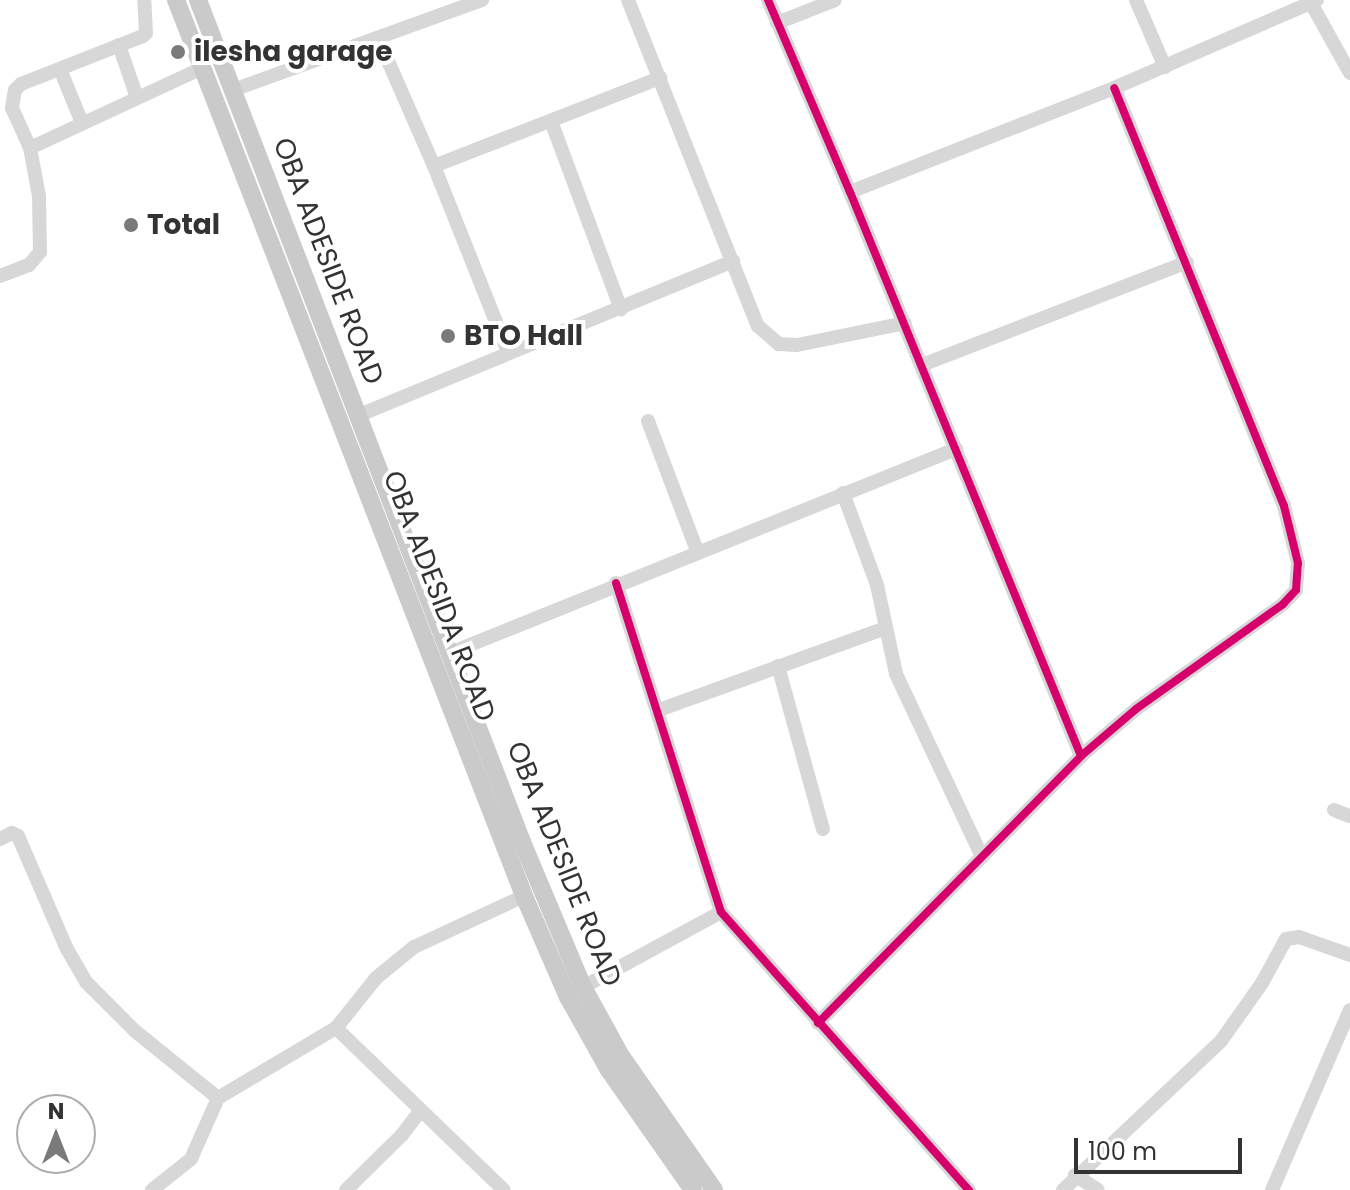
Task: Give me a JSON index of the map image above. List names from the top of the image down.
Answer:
{
  "streets": {
    "main road": ["OBA ADESIDE ROAD", "OBA ADESIDA ROAD"]
  },
  "crossings": [
    ["OBA ADESIDE ROAD", "OBA ADESIDA ROAD"]
  ],
  "places": ["ilesha garage", "Total", "BTO Hall"],
  "scale_bar": "100 m",
  "north": "top"
}
